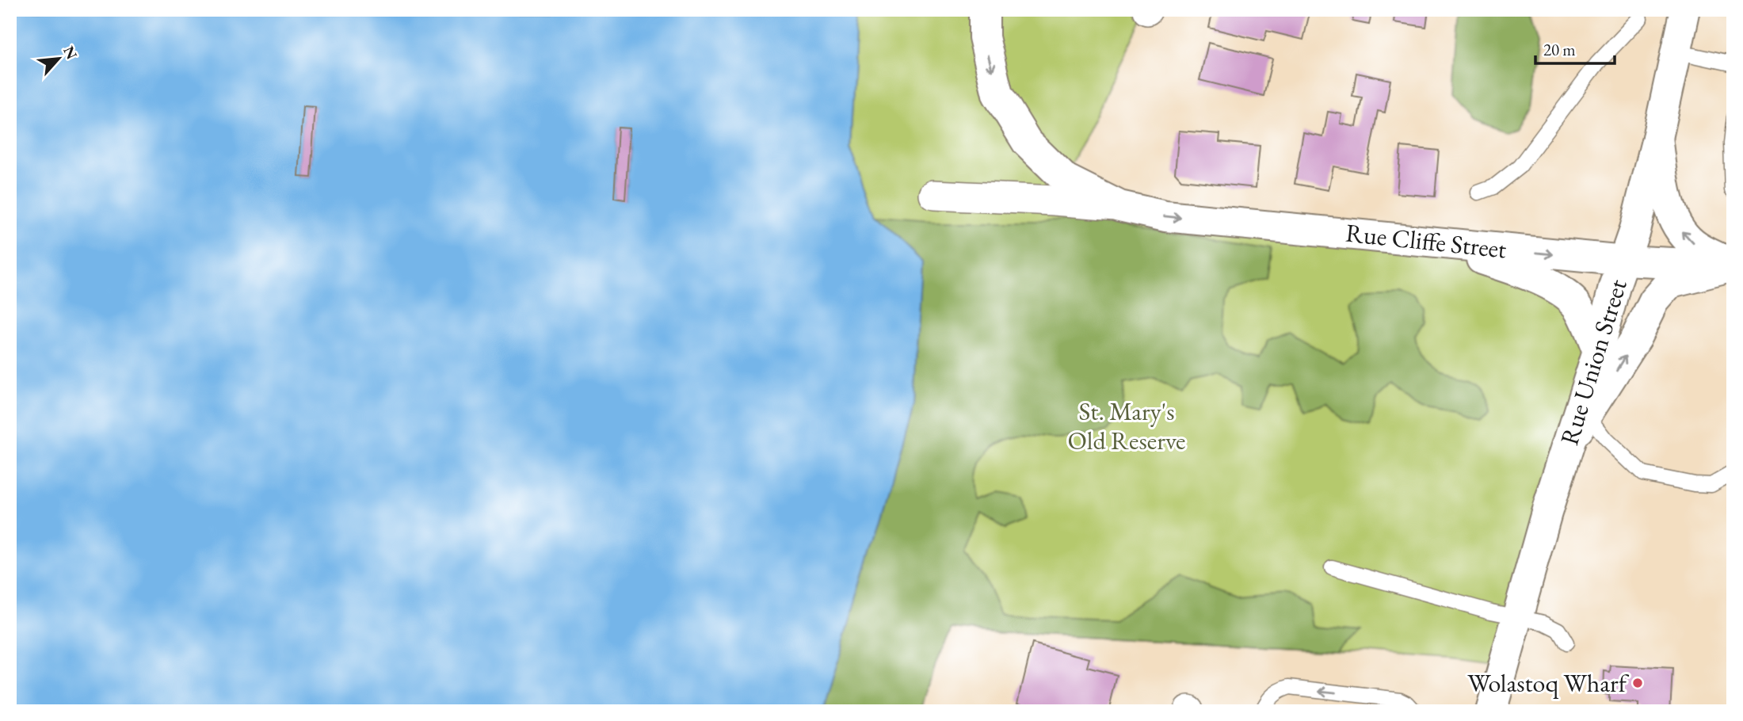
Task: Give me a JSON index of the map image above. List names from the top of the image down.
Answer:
{
  "streets": {
    "main road": ["Rue Cliffe Street", "Rue Union Street"]
  },
  "crossings": [
    ["Rue Cliffe Street", "Rue Union Street"]
  ],
  "one_way": ["Rue Cliffe Street"],
  "parks": ["St. Mary's Old Reserve"],
  "places": ["Wolastoq Wharf"],
  "scale_bar": "20 m",
  "north": "top right"
}
